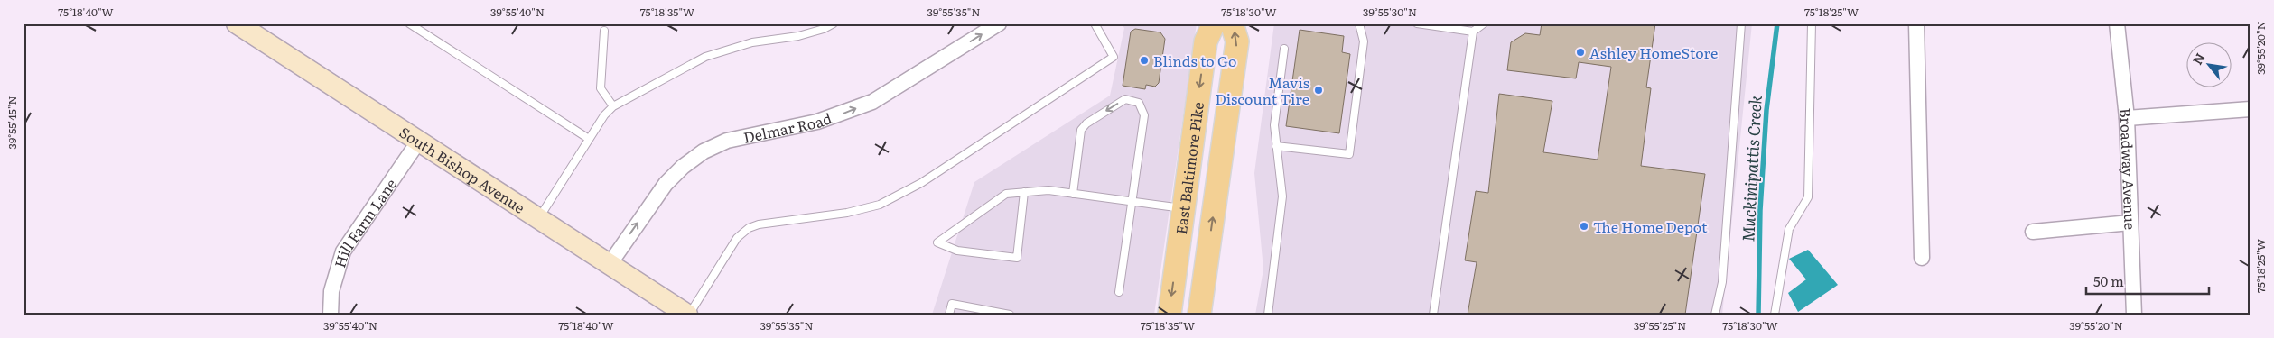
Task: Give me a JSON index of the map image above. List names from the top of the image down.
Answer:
{
  "streets": {
    "main road": ["South Bishop Avenue", "East Baltimore Pike"],
    "street": ["Delmar Road", "Broadway Avenue", "Hill Farm Lane"]
  },
  "crossings": [
    ["Delmar Road", "South Bishop Avenue"],
    ["South Bishop Avenue", "Hill Farm Lane"]
  ],
  "one_way": ["Delmar Road"],
  "water": ["Muckinipattis Creek"],
  "places": [
    "Ashley HomeStore",
    "Blinds to Go",
    "Mavis Discount Tire",
    "The Home Depot"
  ],
  "scale_bar": "50 m",
  "north": "top left",
  "coordinates": [
    "75°18'40\"W",
    "39°55'40\"N",
    "75°18'35\"W",
    "39°55'35\"N",
    "75°18'30\"W",
    "39°55'30\"N",
    "75°18'25\"W",
    "39°55'20\"N",
    "39°55'45\"N",
    "39°55'25\"N"
  ]
}
